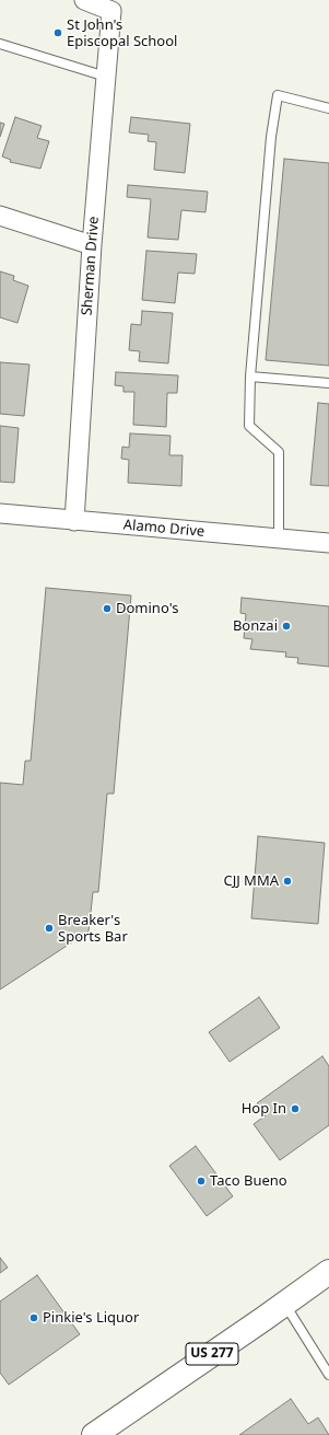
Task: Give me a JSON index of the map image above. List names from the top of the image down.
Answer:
{
  "streets": {
    "highway": ["US 277"],
    "street": ["Sherman Drive", "Alamo Drive"]
  },
  "crossings": [
    ["Sherman Drive", "Alamo Drive"]
  ],
  "places": [
    "St John's Episcopal School",
    "Domino's",
    "Bonzai",
    "CJJ MMA",
    "Breaker's Sports Bar",
    "Hop In",
    "Taco Bueno",
    "Pinkie's Liquor"
  ]
}
